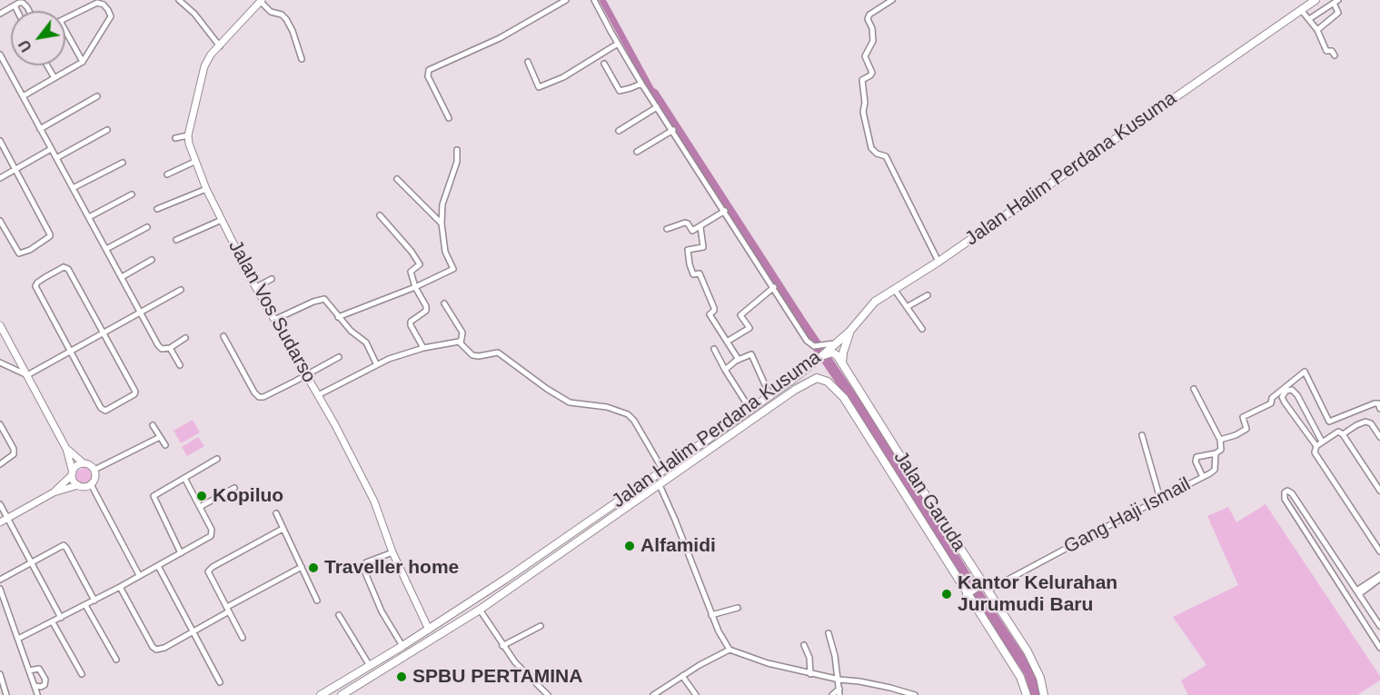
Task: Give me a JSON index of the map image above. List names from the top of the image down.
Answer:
{
  "streets": {
    "main road": ["Jalan Halim Perdana Kusuma", "Jalan Garuda"],
    "street": ["Jalan Vos Sudarso", "Gang Haji Ismail"]
  },
  "crossings": [
    ["Jalan Halim Perdana Kusuma", "Jalan Vos Sudarso"],
    ["Jalan Halim Perdana Kusuma", "Jalan Garuda"],
    ["Jalan Garuda", "Gang Haji Ismail"]
  ],
  "places": [
    "Kopiluo",
    "Alfamidi",
    "Traveller home",
    "Kantor Kelurahan Jurumudi Baru",
    "SPBU PERTAMINA"
  ],
  "north": "bottom left"
}
